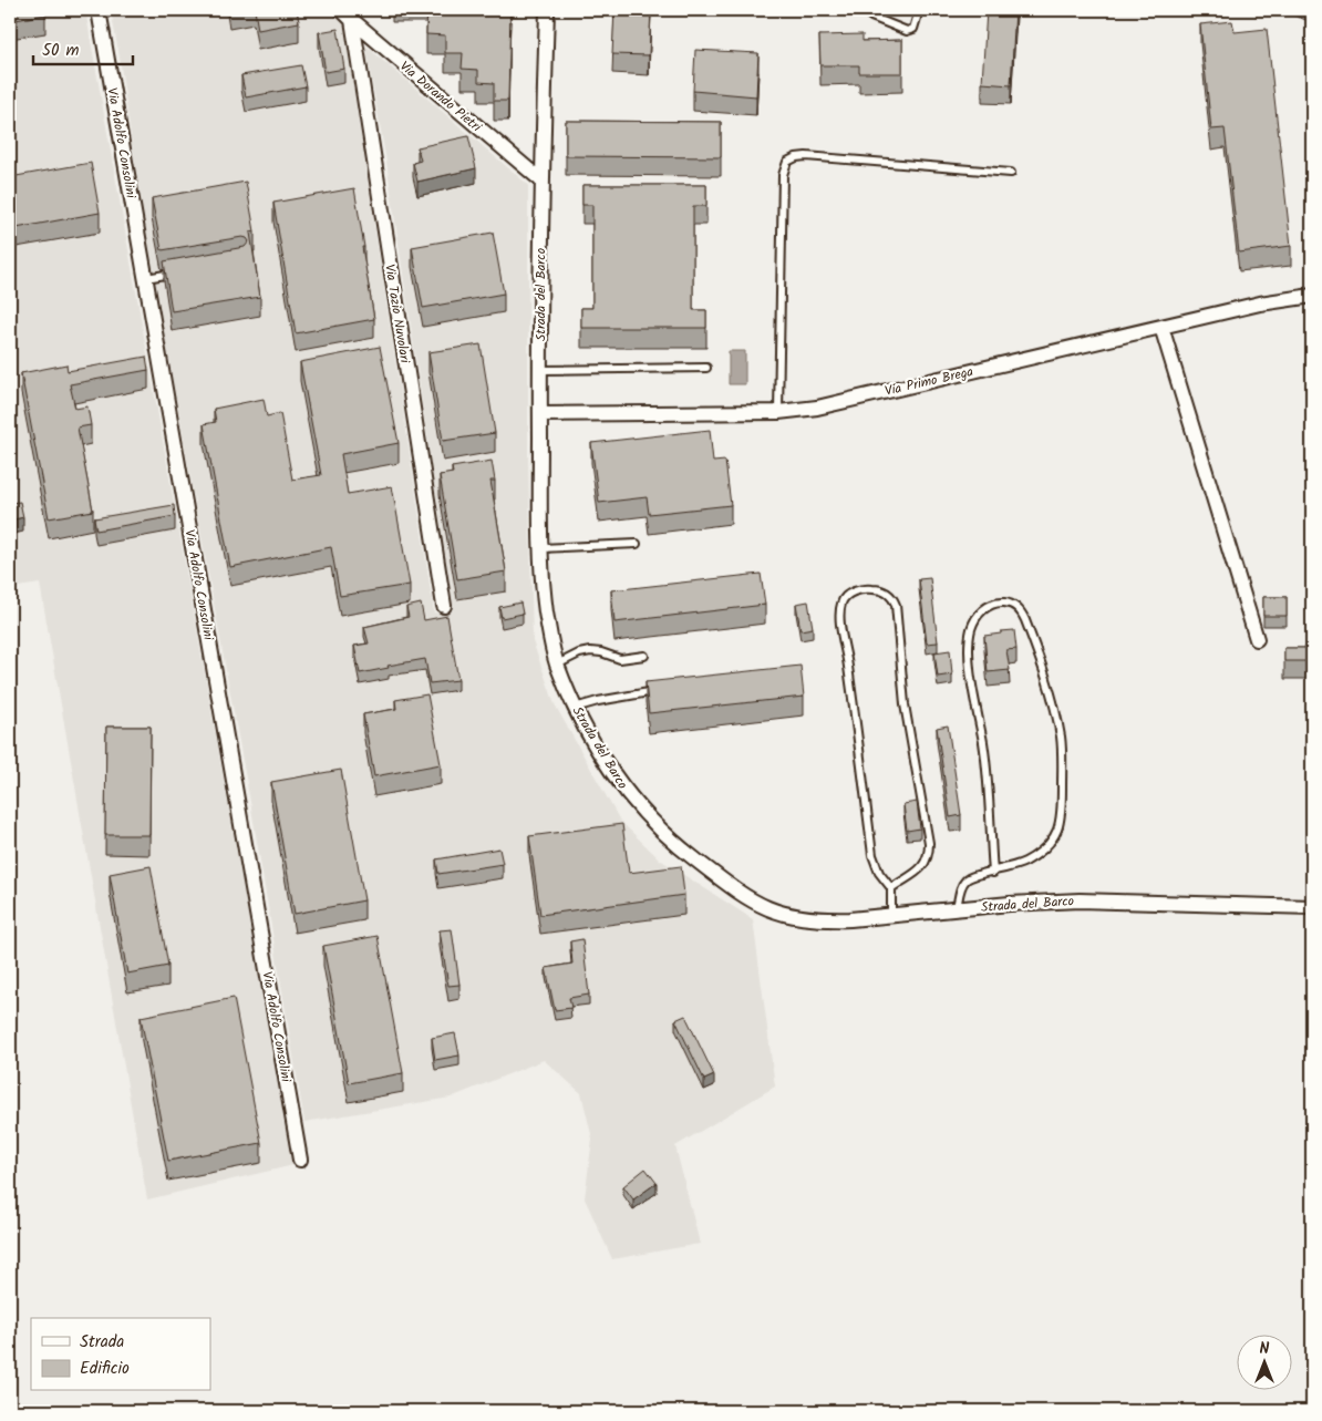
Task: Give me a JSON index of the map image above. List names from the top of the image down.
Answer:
{
  "streets": {
    "street": [
      "Via Dorando Pietri",
      "Via Adolfo Consolini",
      "Strada del Barco",
      "Via Tazio Nuvolari",
      "Via Primo Brega"
    ]
  },
  "crossings": [
    ["Via Dorando Pietri", "Strada del Barco"],
    ["Via Dorando Pietri", "Via Tazio Nuvolari"],
    ["Strada del Barco", "Via Primo Brega"]
  ],
  "legend": ["Strada", "Edificio"],
  "scale_bar": "50 m",
  "north": "top"
}
